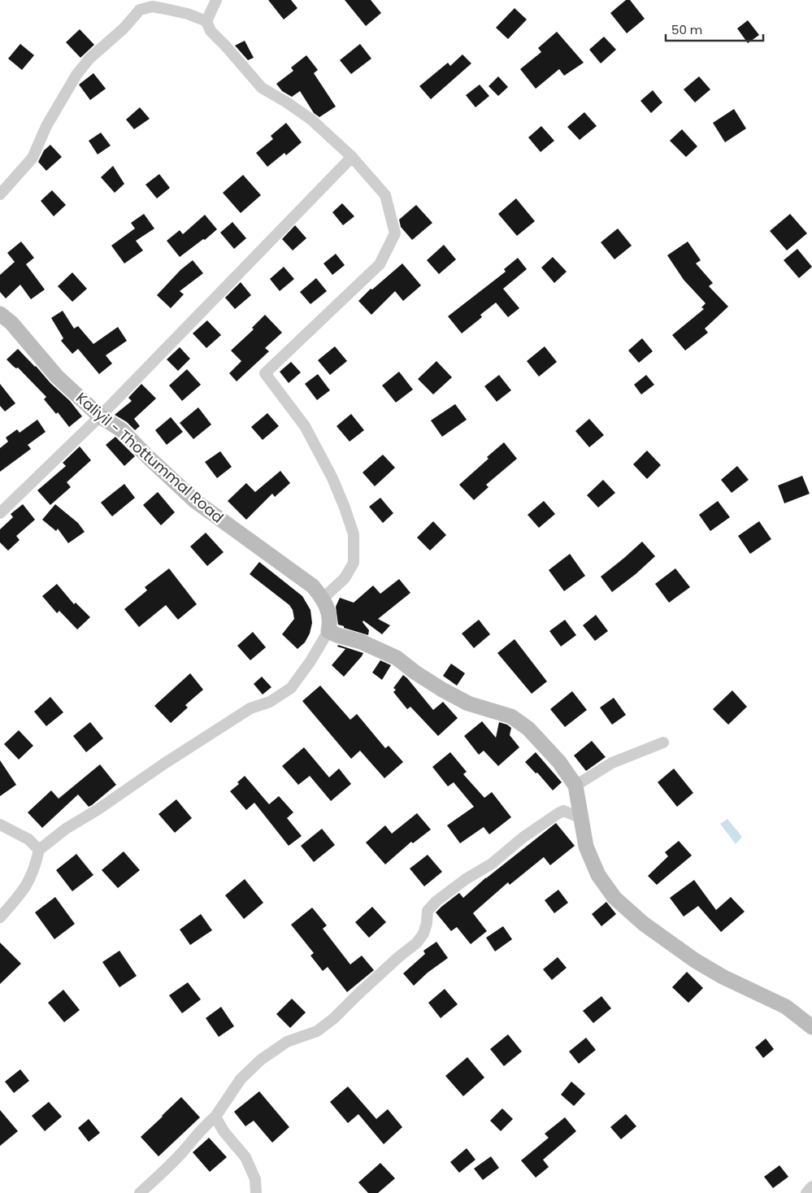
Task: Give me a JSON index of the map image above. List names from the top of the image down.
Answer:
{
  "streets": {
    "main road": ["Kaliyil - Thottummal Road"]
  },
  "scale_bar": "50 m"
}
